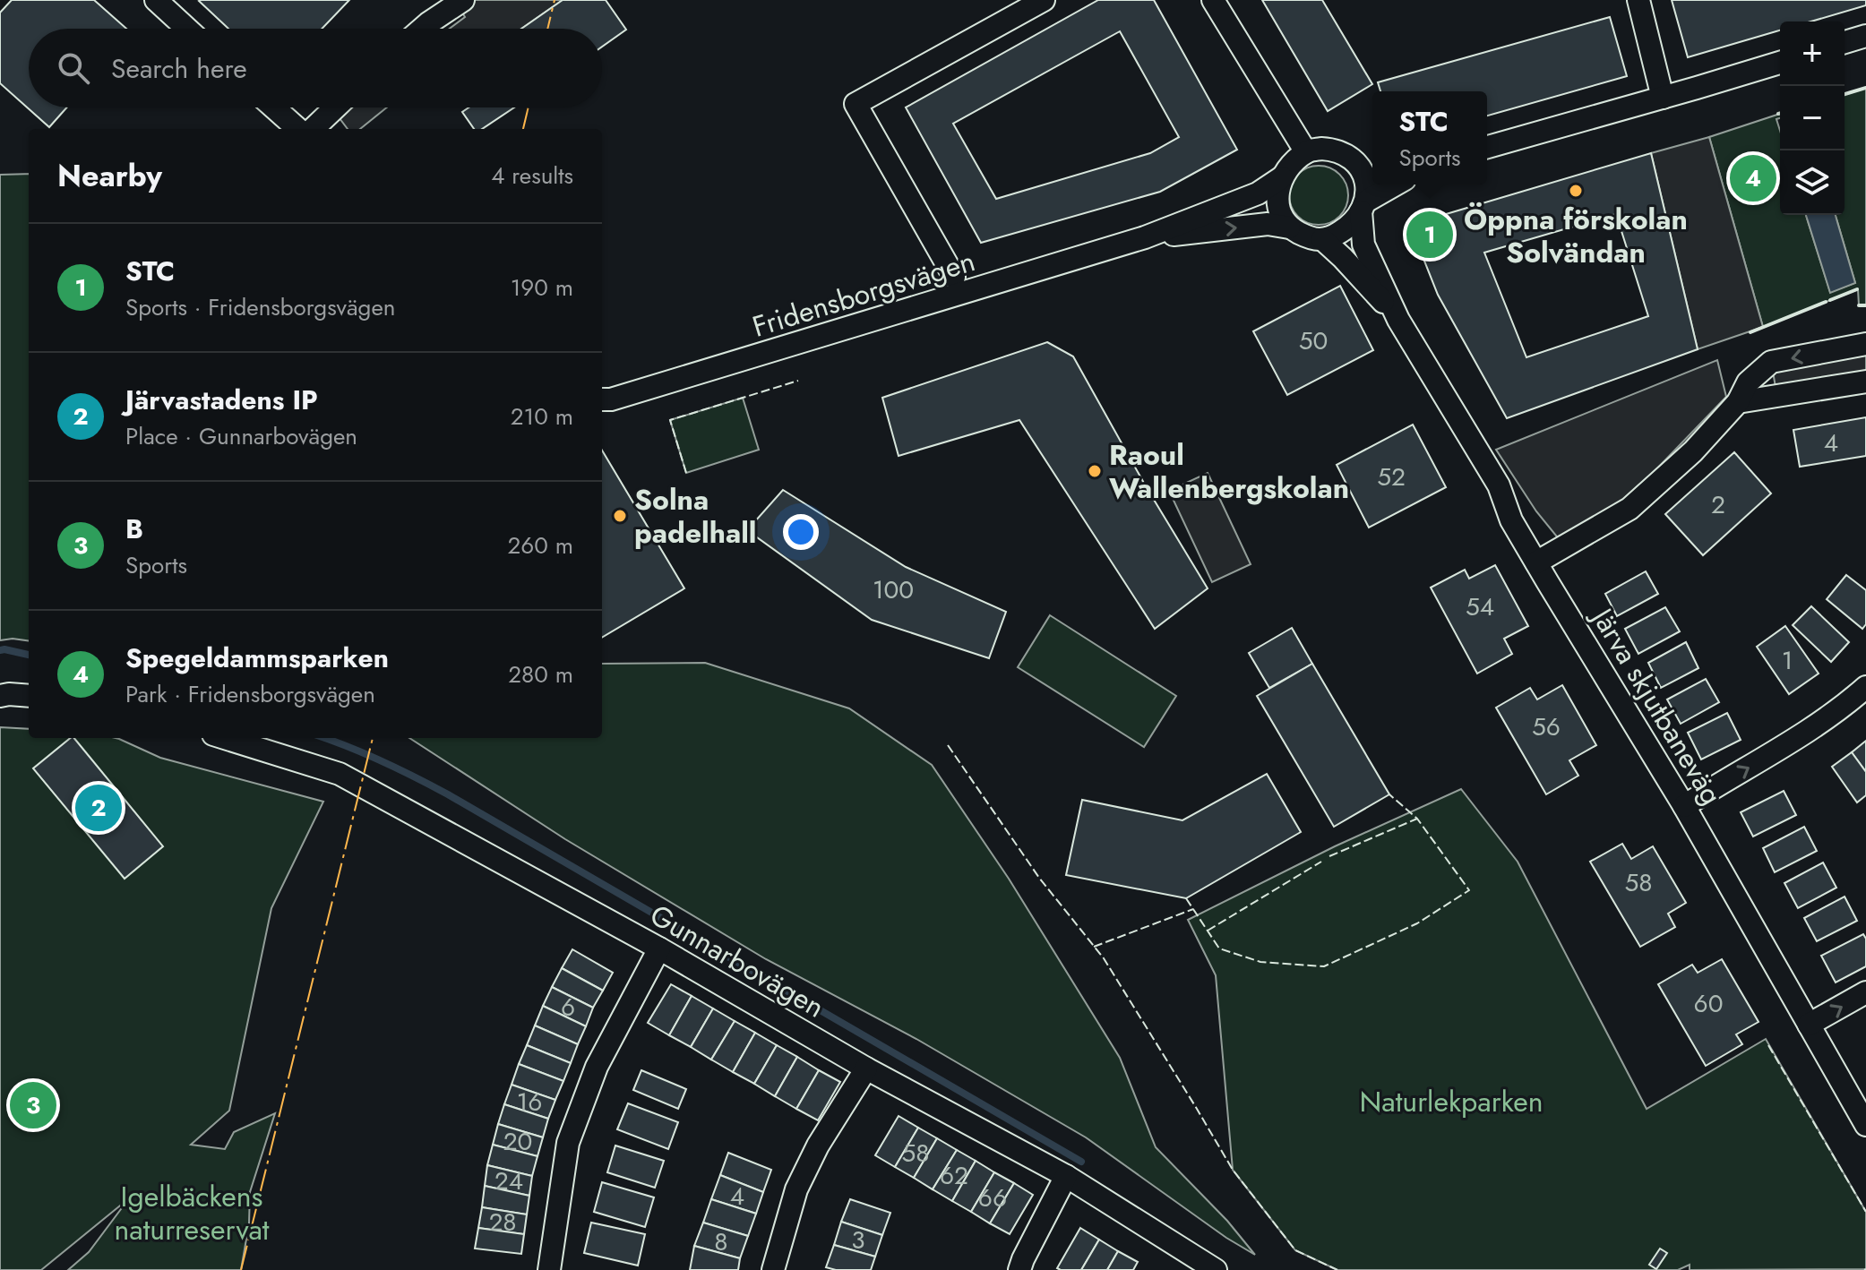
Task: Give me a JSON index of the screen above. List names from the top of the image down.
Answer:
{
  "streets": {
    "street": ["Fridensborgsvägen", "Järva skjutbaneväg", "Gunnarbovägen"]
  },
  "crossings": [
    ["Fridensborgsvägen", "Järva skjutbaneväg"]
  ],
  "parks": ["Naturlekparken", "Igelbäckens naturreservat"],
  "places": ["Öppna förskolan Solvändan", "Raoul Wallenbergskolan", "Solna padelhall"],
  "house_numbers": [
    "50",
    "4",
    "52",
    "2",
    "100",
    "54",
    "1",
    "56",
    "58",
    "60",
    "6",
    "16",
    "20",
    "58",
    "62",
    "24",
    "4",
    "66",
    "28",
    "3",
    "8"
  ],
  "page": {
    "map_buttons": ["+", "−"],
    "search": "Search here",
    "popup": ["STC", "Sports"],
    "heading": ["Nearby", "4 results"],
    "pins": [
      "4",
      "1",
      "2",
      "3"
    ],
    "list": [
      {
        "mark": "1",
        "name": "STC",
        "note": "Sports · Fridensborgsvägen",
        "value": "190 m"
      },
      {
        "mark": "2",
        "name": "Järvastadens IP",
        "note": "Place · Gunnarbovägen",
        "value": "210 m"
      },
      {
        "mark": "3",
        "name": "B",
        "note": "Sports",
        "value": "260 m"
      },
      {
        "mark": "4",
        "name": "Spegeldammsparken",
        "note": "Park · Fridensborgsvägen",
        "value": "280 m"
      }
    ]
  }
}
